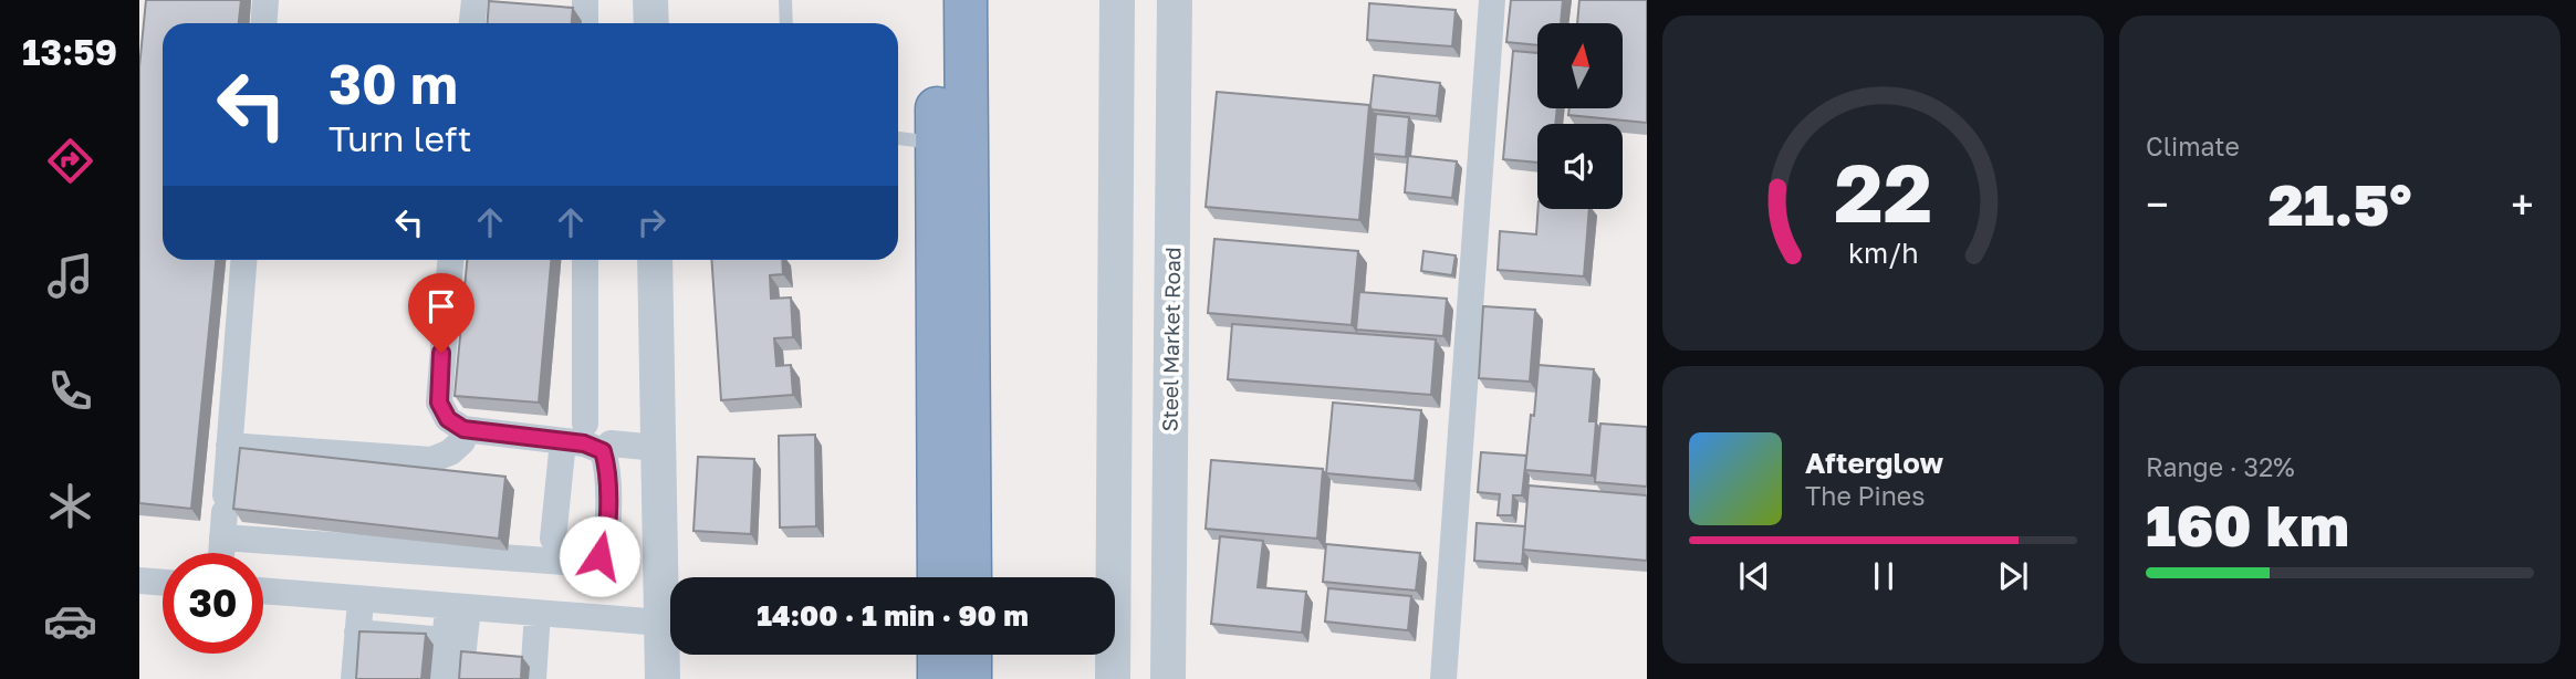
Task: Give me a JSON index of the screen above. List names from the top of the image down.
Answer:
{
  "streets": {
    "street": ["Steel Market Road"]
  },
  "north": "top",
  "page": {
    "tabs": "13:59",
    "tile": [
      "Climate",
      ["Range · 32%", "160 km"]
    ],
    "turn": ["30 m", "Turn left"],
    "heat": ["−", "21.5°", "+"],
    "song": ["Afterglow", "The Pines"],
    "limit": "30",
    "trip": "14:00 · 1 min · 90 m",
    "gauge": ["22", "km/h"]
  }
}
